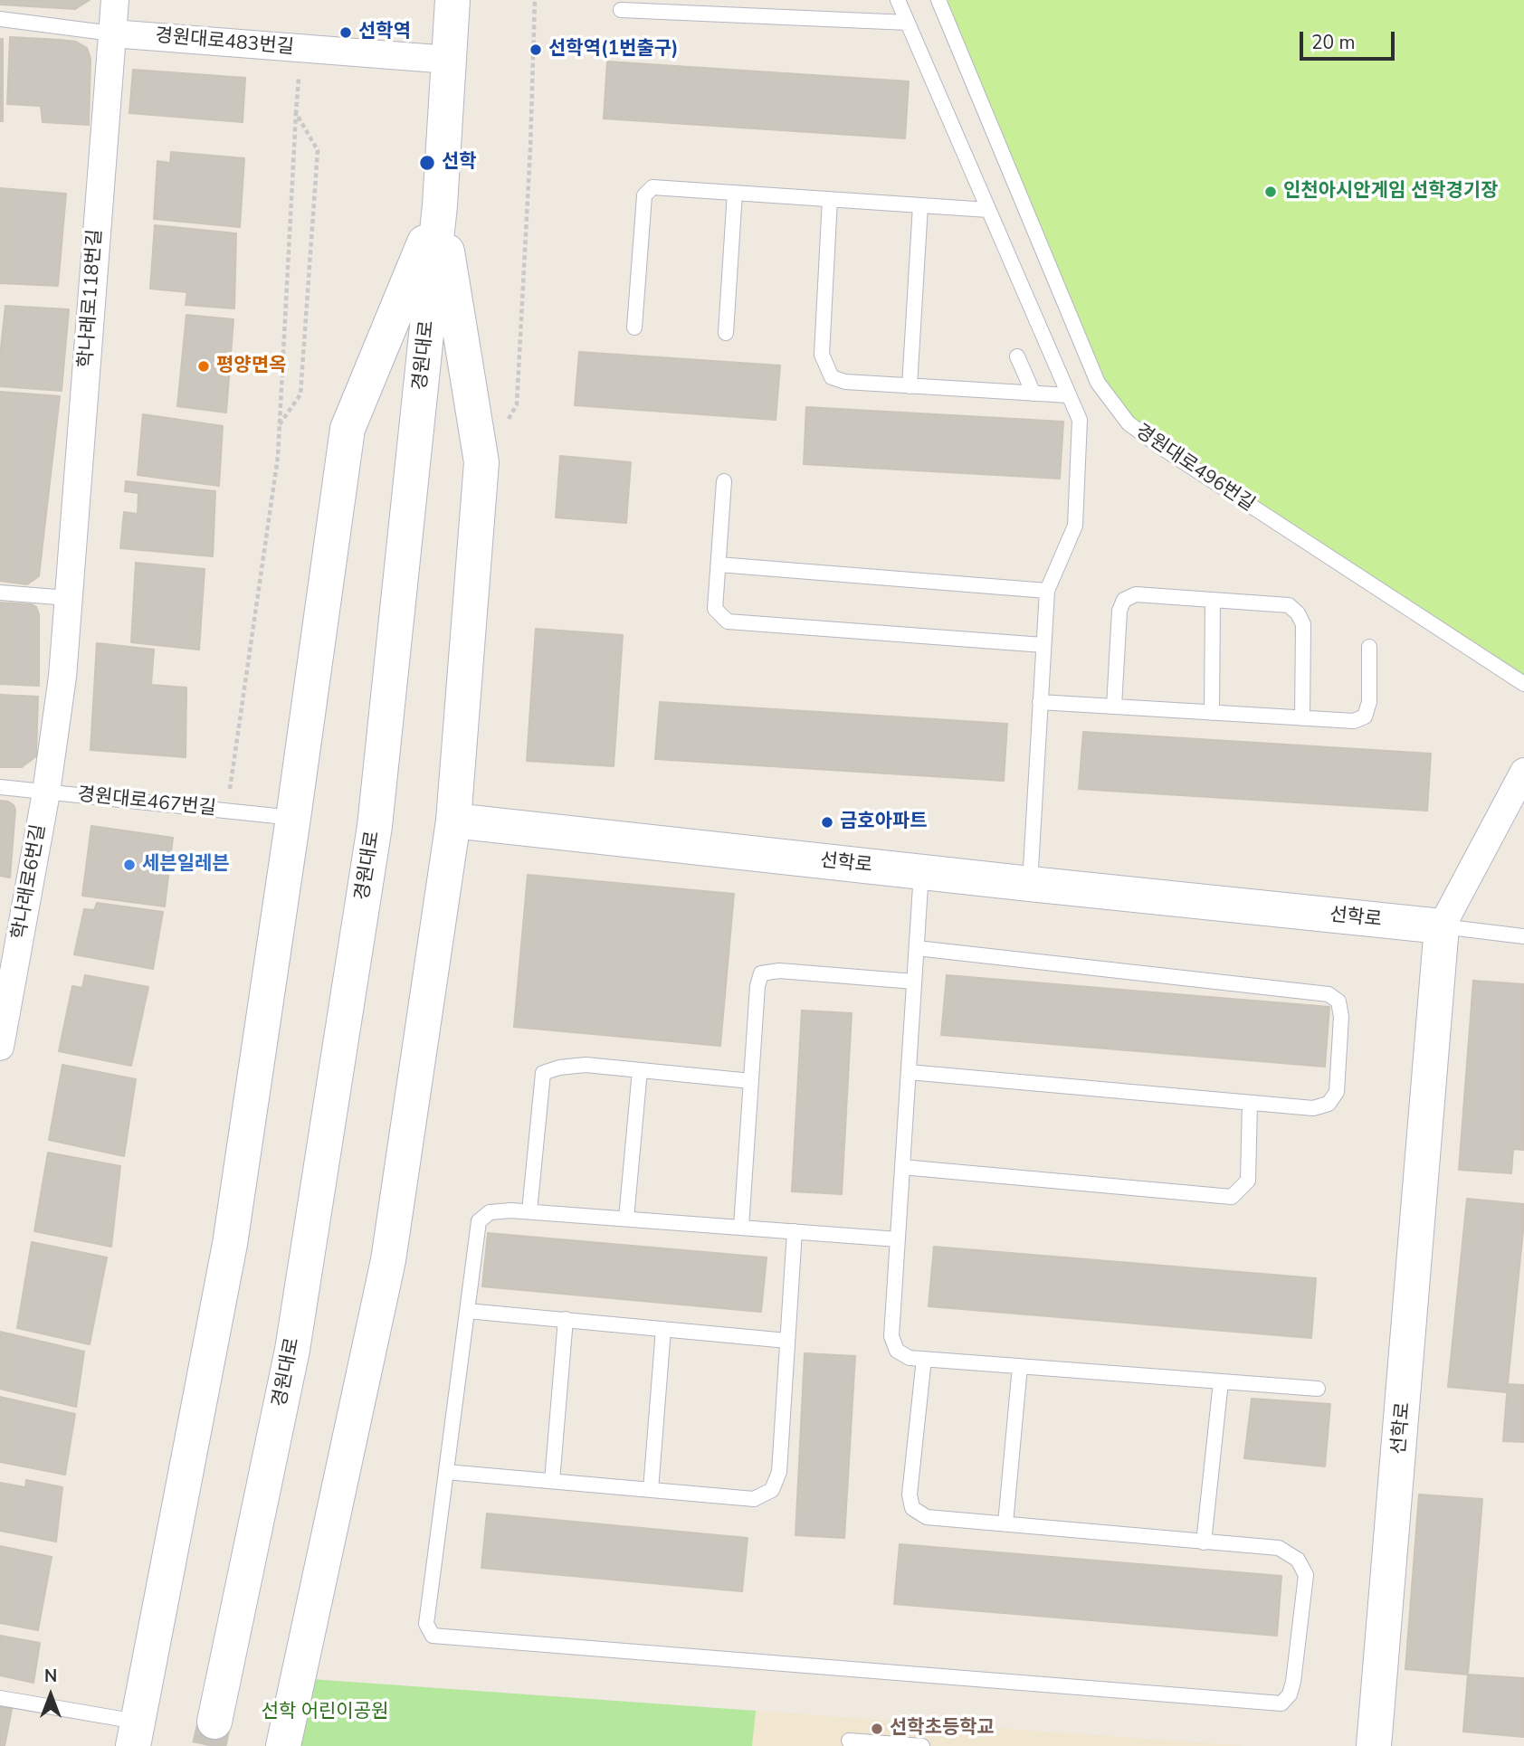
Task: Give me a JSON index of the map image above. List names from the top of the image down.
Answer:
{
  "streets": {
    "main road": ["경원대로", "선학로"],
    "street": ["경원대로483번길", "학나래로118번길", "학나래로6번길"],
    "lane": ["경원대로496번길", "경원대로467번길"]
  },
  "crossings": [
    ["경원대로483번길", "학나래로118번길"],
    ["경원대로483번길", "경원대로"],
    ["학나래로118번길", "경원대로467번길"],
    ["학나래로118번길", "학나래로6번길"],
    ["경원대로467번길", "학나래로6번길"]
  ],
  "parks": ["선학 어린이공원"],
  "places": [
    "선학역",
    "선학역(1번출구)",
    "선학",
    "인천아시안게임 선학경기장",
    "평양면옥",
    "금호아파트",
    "세븐일레븐",
    "선학초등학교"
  ],
  "scale_bar": "20 m",
  "north": "top"
}
